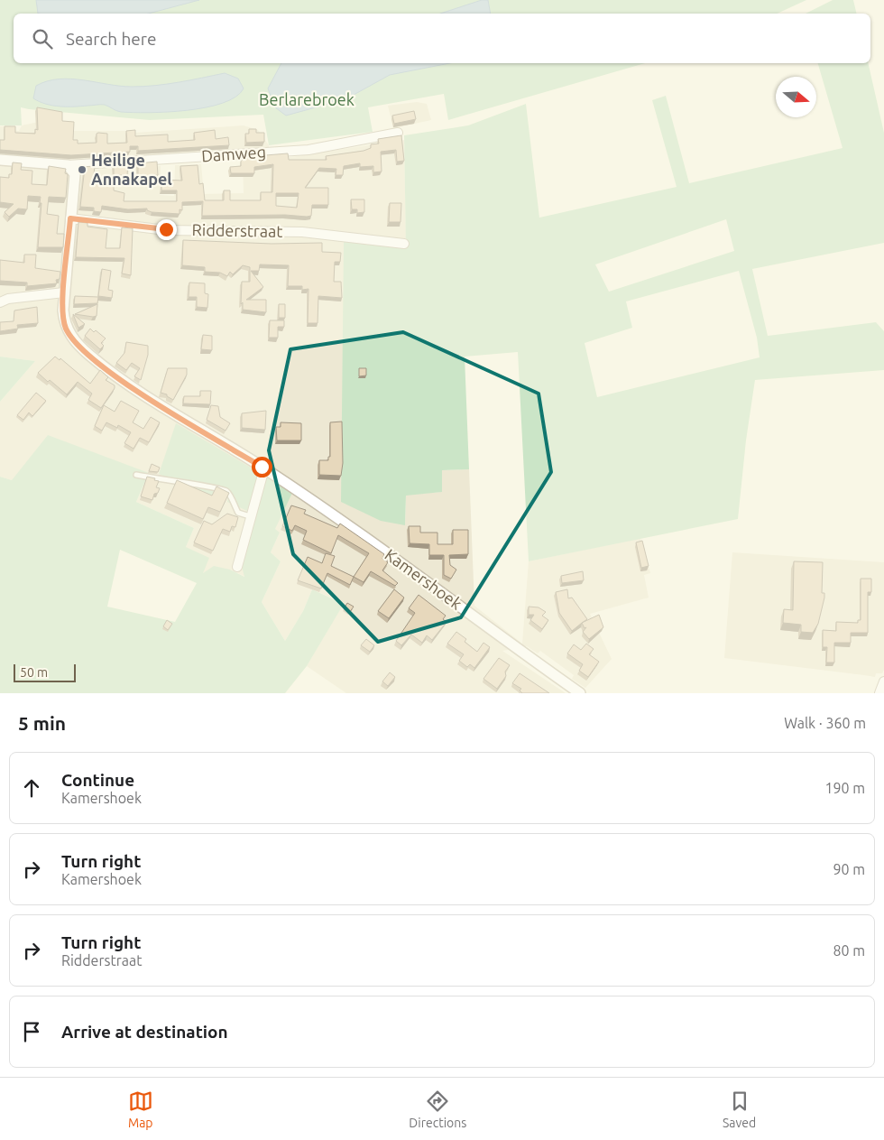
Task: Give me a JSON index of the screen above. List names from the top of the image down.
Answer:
{
  "streets": {
    "street": ["Damweg", "Ridderstraat", "Kamershoek"]
  },
  "crossings": [
    ["Damweg", "Kamershoek"],
    ["Ridderstraat", "Kamershoek"]
  ],
  "parks": ["Berlarebroek"],
  "places": ["Heilige Annakapel"],
  "scale_bar": "50 m",
  "north": "right",
  "page": {
    "search": "Search here",
    "scale": "50 m",
    "heading": ["5 min", "Walk · 360 m"],
    "list": [
      ["Continue", "Kamershoek", "190 m"],
      ["Turn right", "Kamershoek", "90 m"],
      ["Turn right", "Ridderstraat", "80 m"],
      "Arrive at destination"
    ],
    "nav": ["Map", "Directions", "Saved"]
  }
}
